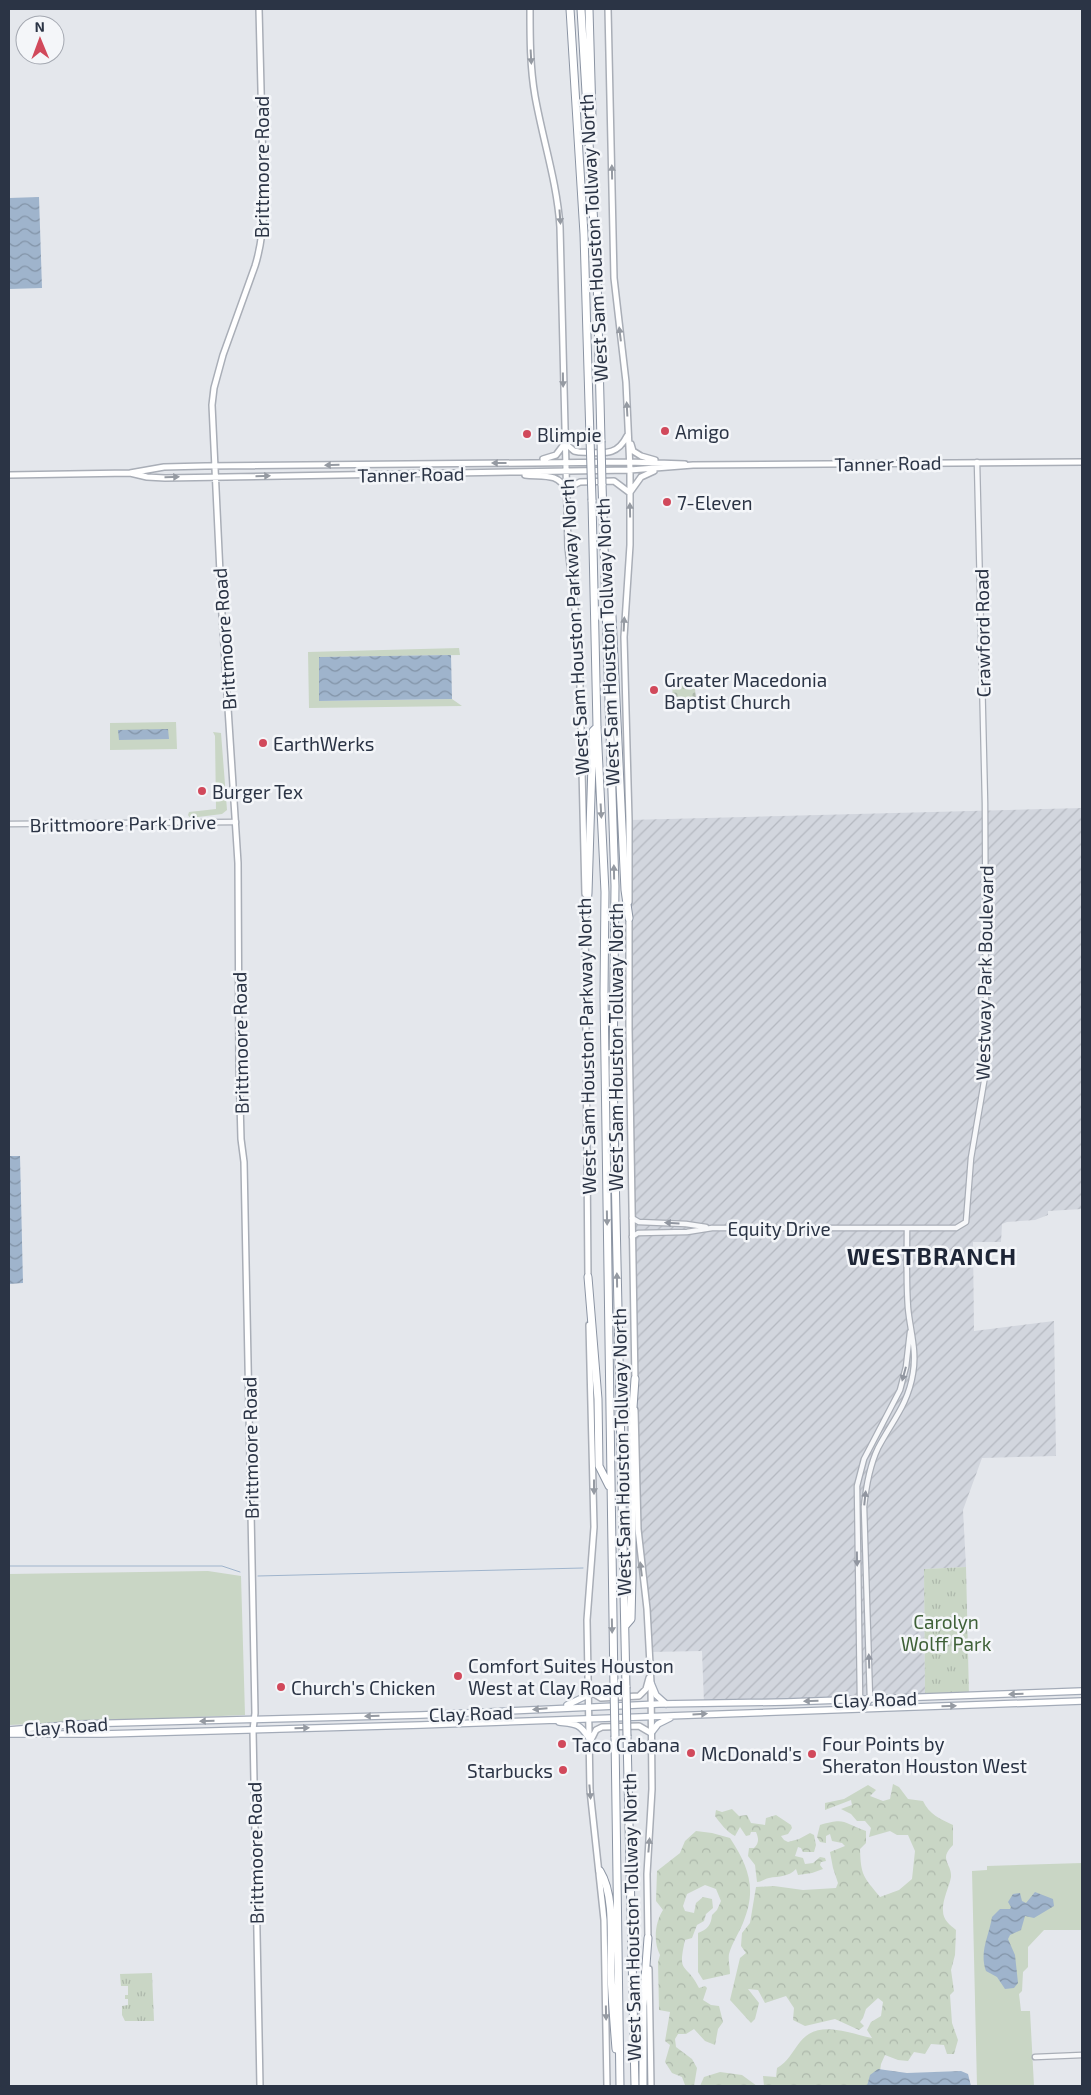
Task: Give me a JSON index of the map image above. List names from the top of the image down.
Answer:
{
  "streets": {
    "highway": ["West Sam Houston Tollway North"],
    "main road": [
      "Brittmoore Road",
      "Tanner Road",
      "West Sam Houston Parkway North",
      "Clay Road"
    ],
    "street": [
      "Crawford Road",
      "Brittmoore Park Drive",
      "Westway Park Boulevard",
      "Equity Drive"
    ]
  },
  "crossings": [
    ["Brittmoore Road", "Tanner Road"],
    ["Brittmoore Road", "Brittmoore Park Drive"],
    ["Brittmoore Road", "Clay Road"],
    ["Tanner Road", "West Sam Houston Parkway North"],
    ["Tanner Road", "Crawford Road"],
    ["West Sam Houston Parkway North", "Clay Road"],
    ["Crawford Road", "Westway Park Boulevard"],
    ["Westway Park Boulevard", "Equity Drive"]
  ],
  "districts": ["WESTBRANCH"],
  "parks": ["Carolyn Wolff Park"],
  "places": [
    "Amigo",
    "Blimpie",
    "7-Eleven",
    "Greater Macedonia Baptist Church",
    "EarthWerks",
    "Burger Tex",
    "Comfort Suites Houston West at Clay Road",
    "Church's Chicken",
    "Taco Cabana",
    "McDonald's",
    "Four Points by Sheraton Houston West",
    "Starbucks"
  ],
  "north": "top"
}
